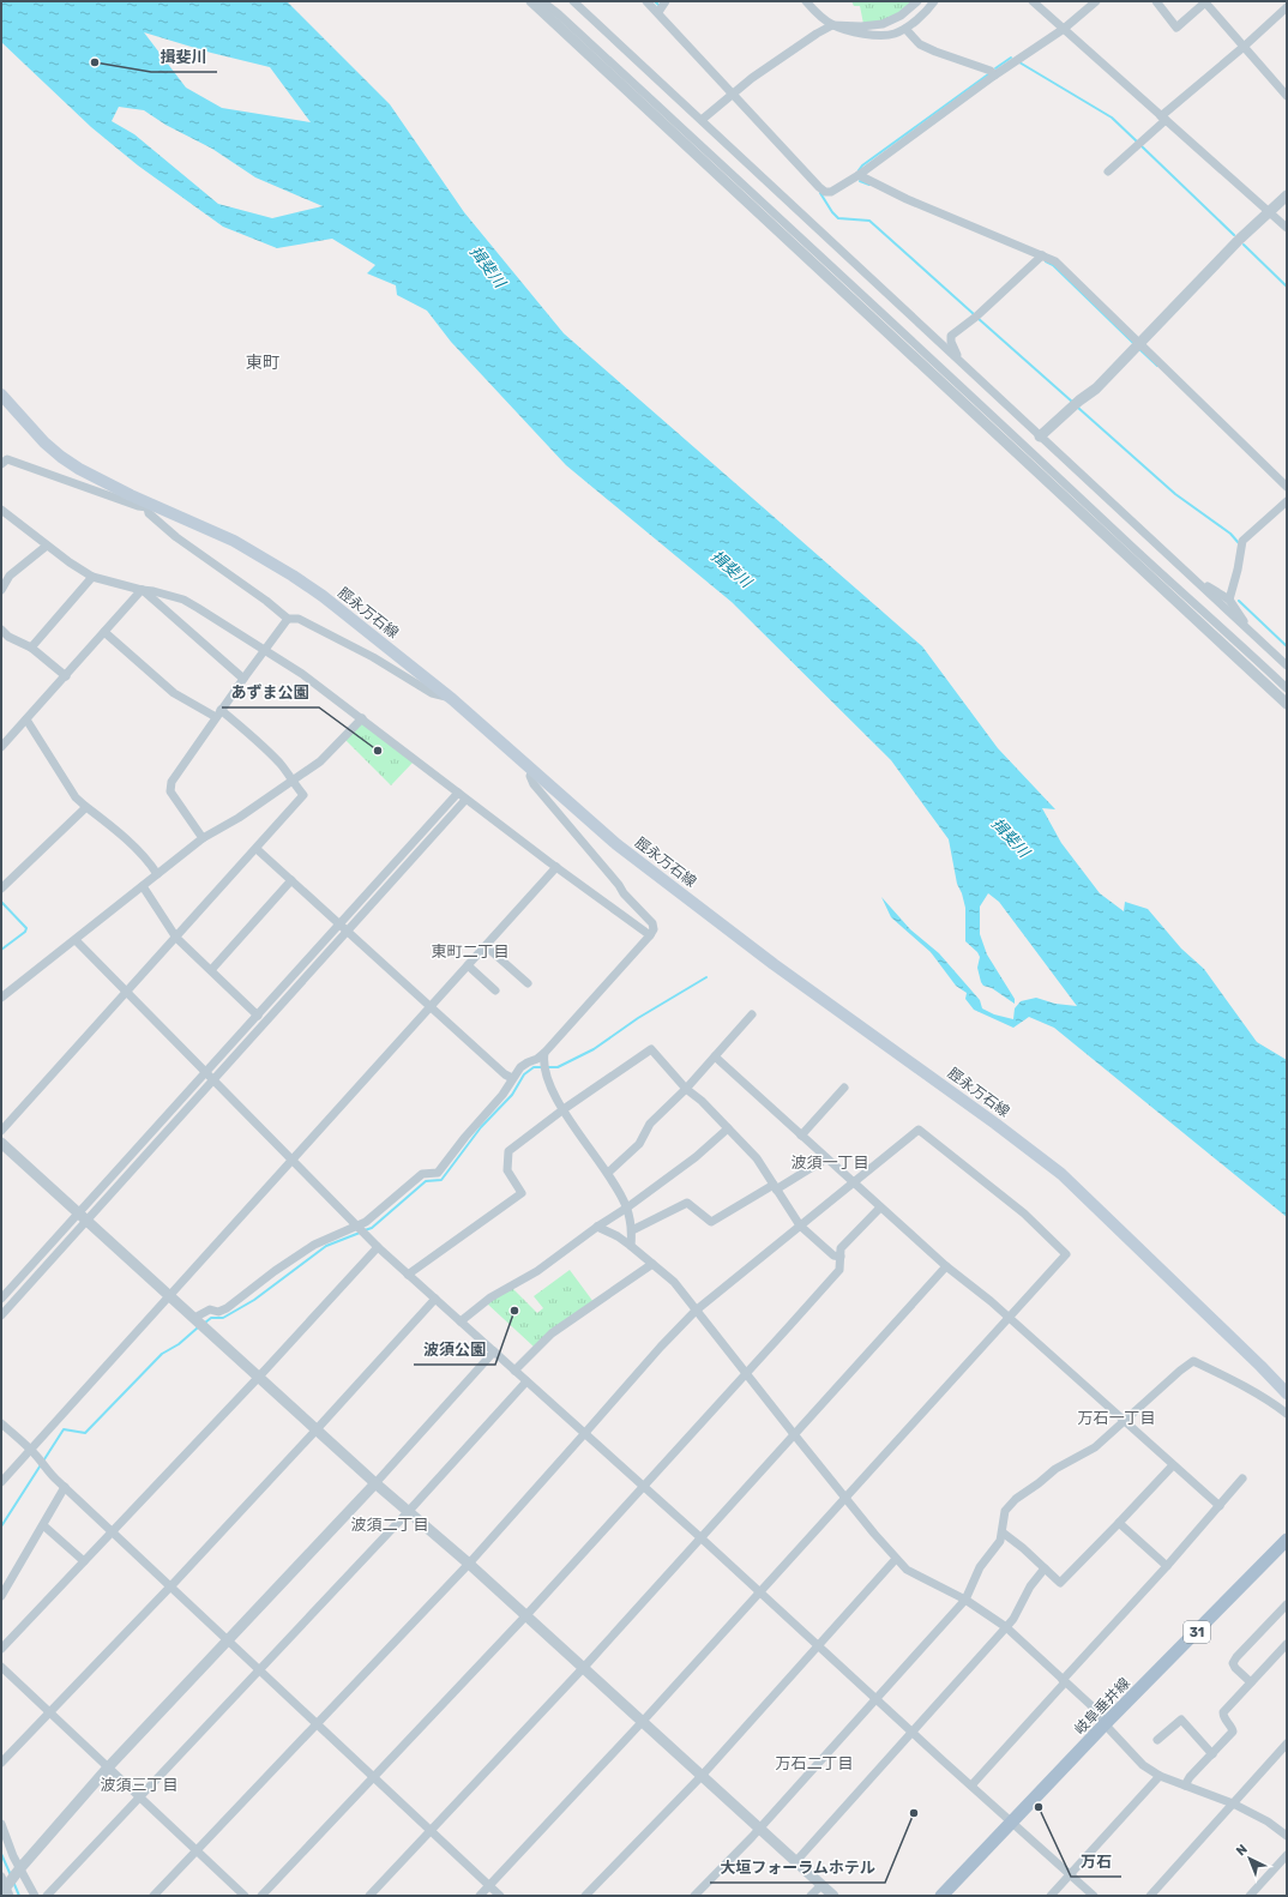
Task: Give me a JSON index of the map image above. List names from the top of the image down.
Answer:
{
  "streets": {
    "main road": ["脛永万石線", "31", "岐阜垂井線"]
  },
  "districts": [
    "東町",
    "東町二丁目",
    "波須一丁目",
    "万石一丁目",
    "波須二丁目",
    "万石二丁目",
    "波須三丁目"
  ],
  "water": ["揖斐川"],
  "places": [
    "揖斐川",
    "あずま公園",
    "波須公園",
    "万石",
    "大垣フォーラムホテル"
  ],
  "north": "top left"
}
